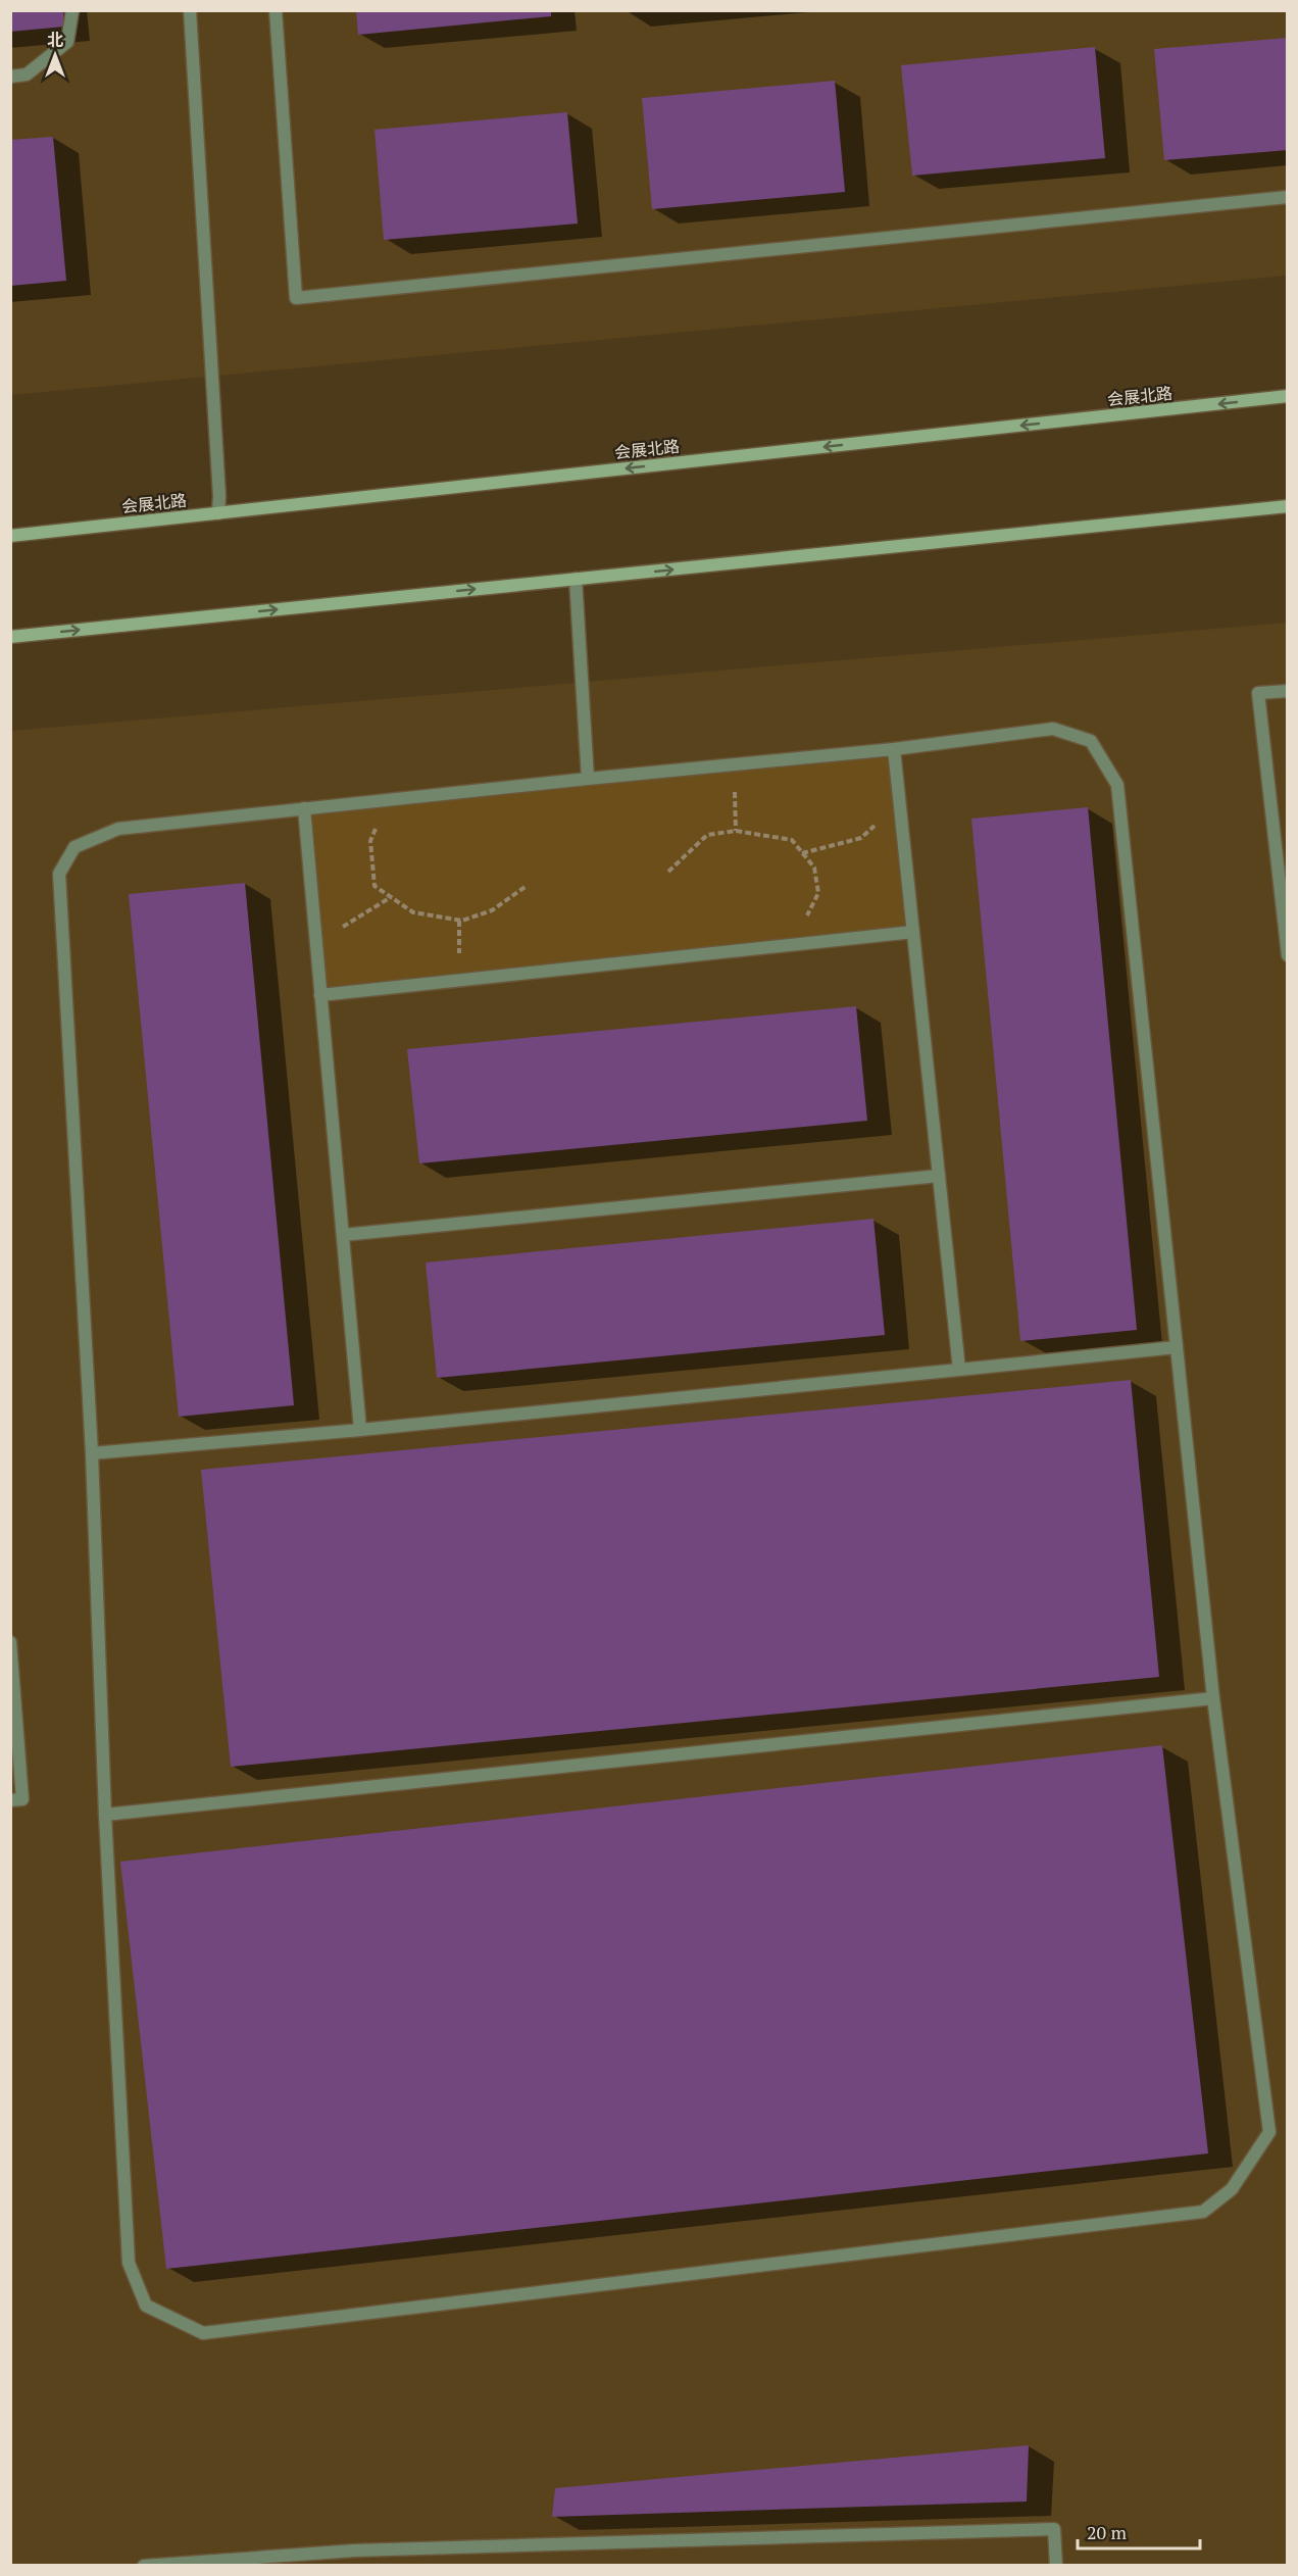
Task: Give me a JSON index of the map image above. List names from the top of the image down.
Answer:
{
  "streets": {
    "main road": ["会展北路"]
  },
  "scale_bar": "20 m",
  "north": "top"
}
